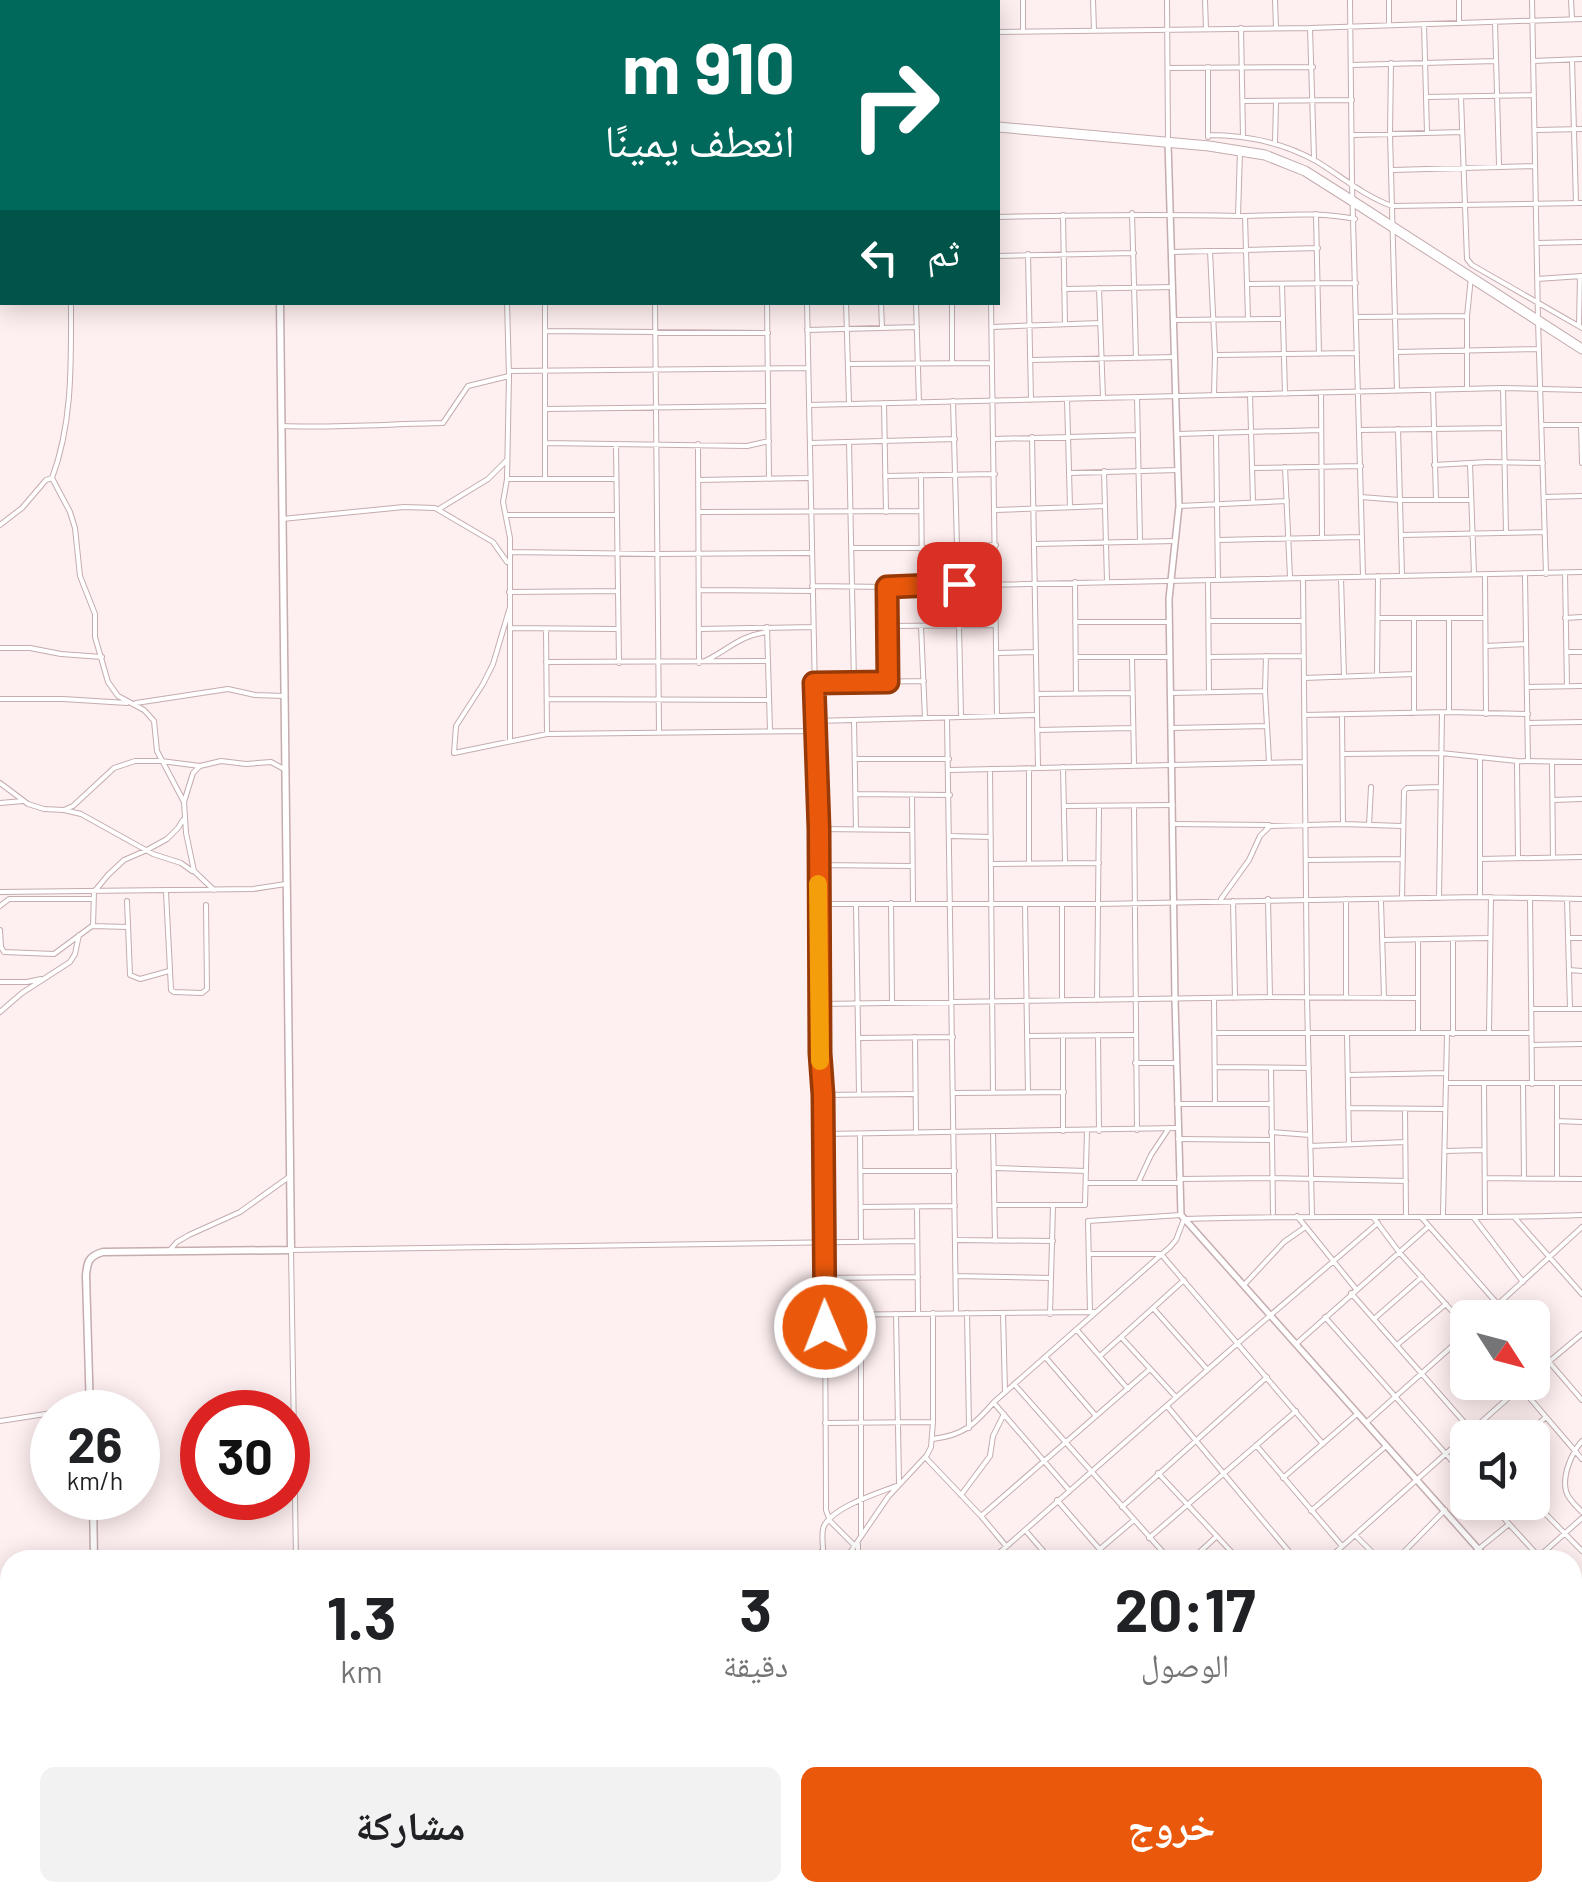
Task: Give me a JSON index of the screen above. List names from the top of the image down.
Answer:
{
  "north": "bottom right",
  "page": {
    "turn": ["910 m", "انعطف يمينًا"],
    "then": "ثم",
    "speed": "26 km/h",
    "limit": "30",
    "eta": [
      "20:17",
      "الوصول",
      "3",
      "دقيقة",
      "1.3",
      "km"
    ],
    "buttons": ["خروج", "مشاركة"]
  }
}
